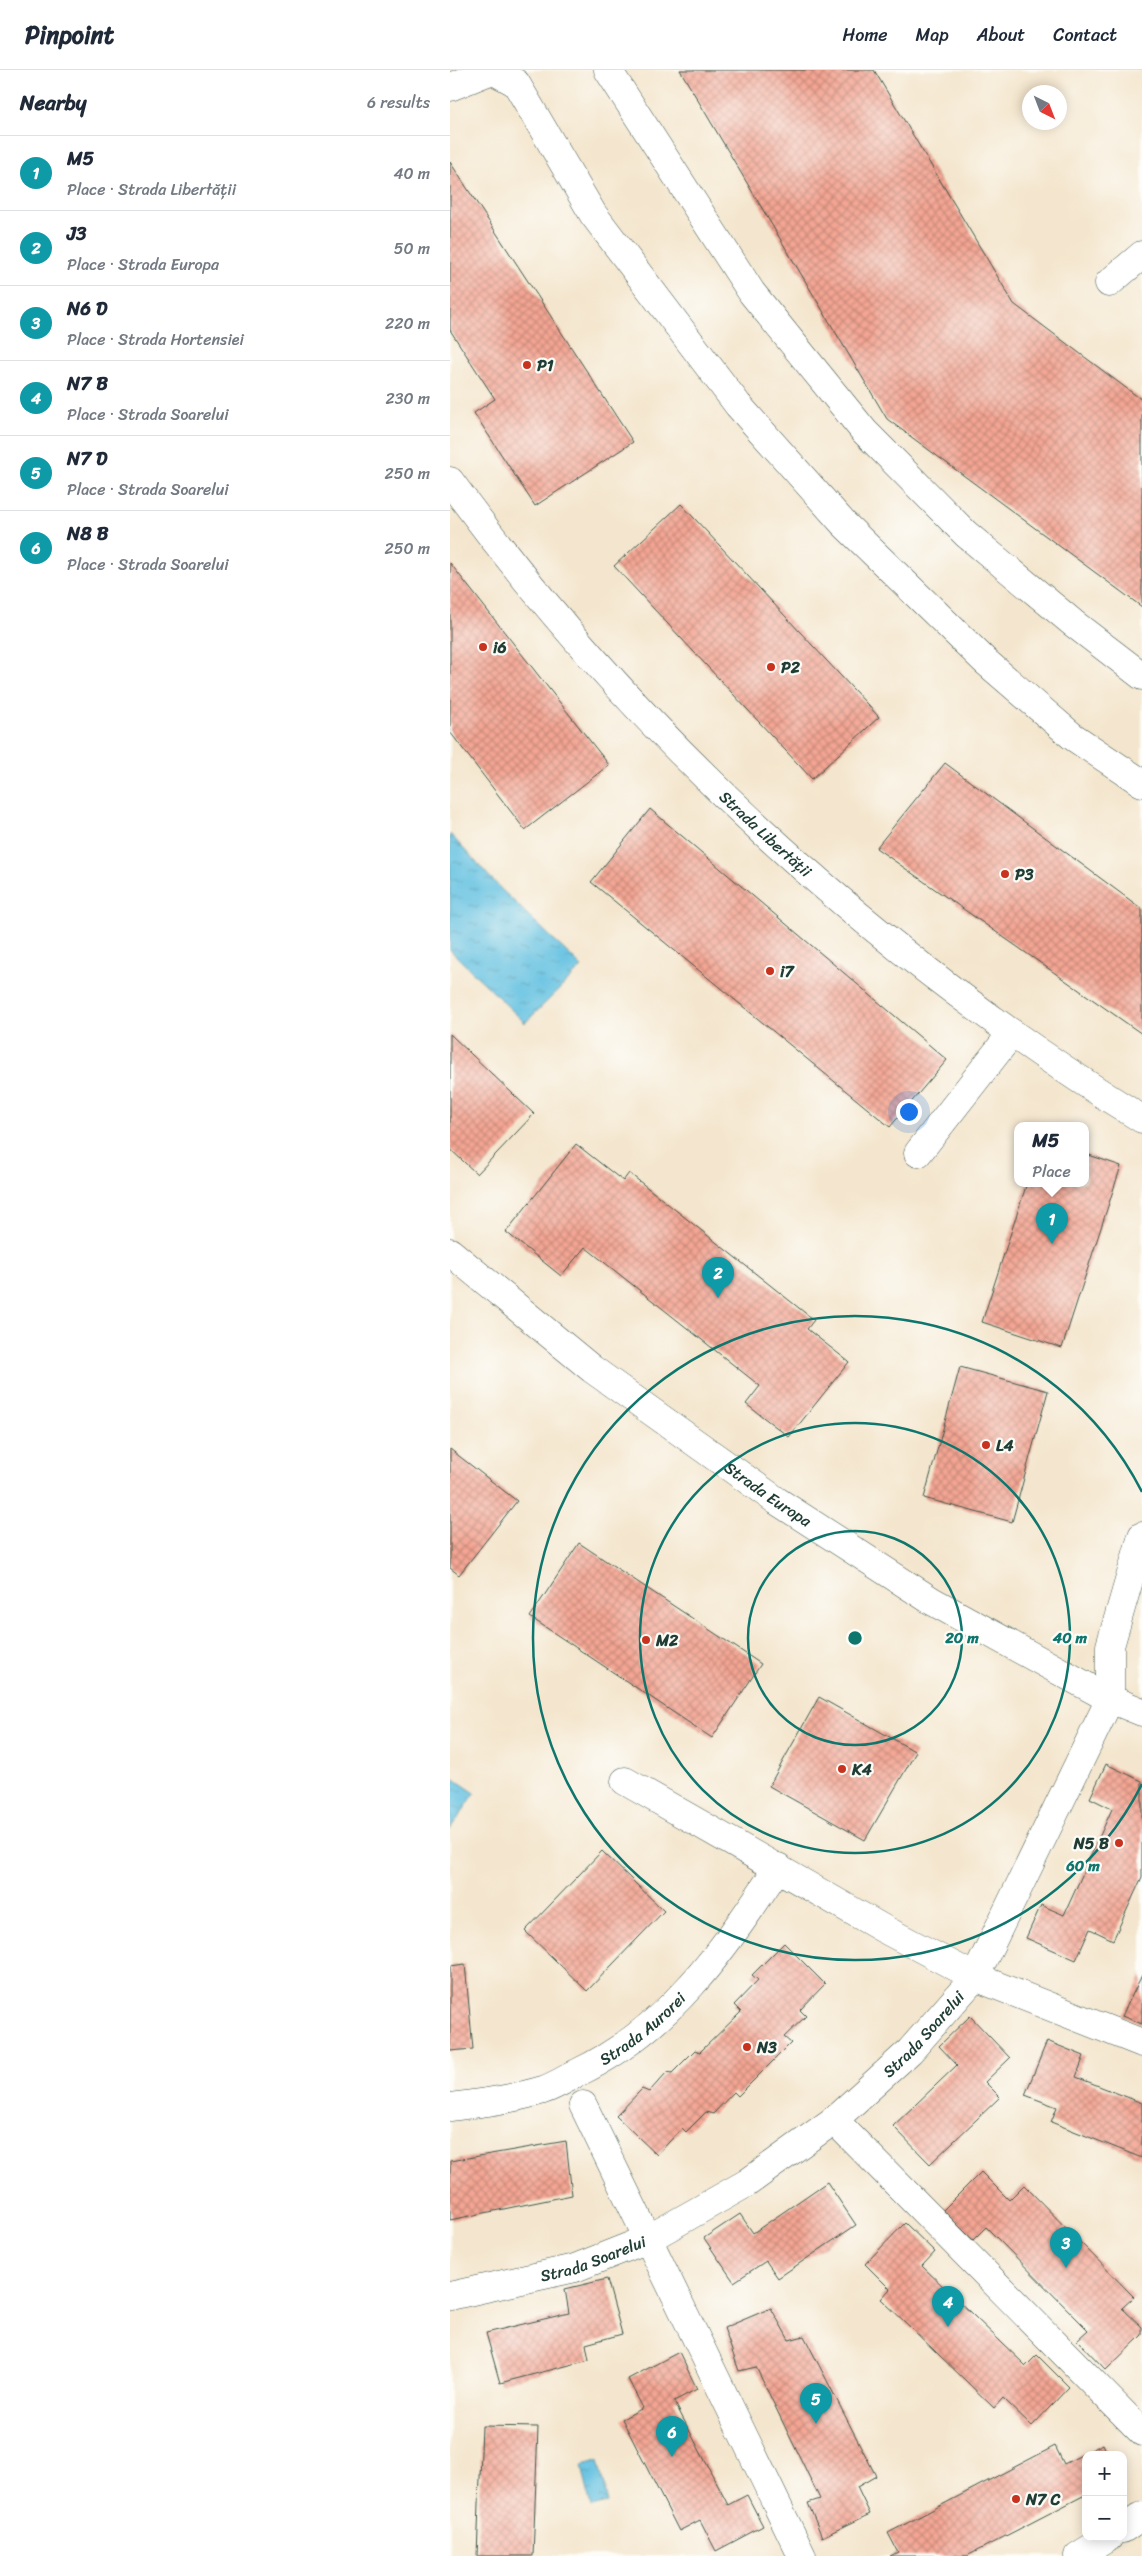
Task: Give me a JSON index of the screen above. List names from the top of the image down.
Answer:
{
  "streets": {
    "street": [
      "Strada Libertății",
      "Strada Europa",
      "Strada Aurorei",
      "Strada Soarelui"
    ]
  },
  "crossings": [
    ["Strada Europa", "Strada Soarelui"]
  ],
  "places": [
    "P1",
    "i6",
    "P2",
    "P3",
    "i7",
    "L4",
    "M2",
    "K4",
    "N5 B",
    "N3",
    "N7 C"
  ],
  "north": "bottom right",
  "page": {
    "header": "Pinpoint",
    "nav": [
      "Home",
      "Map",
      "About",
      "Contact"
    ],
    "heading": ["Nearby", "6 results"],
    "list": [
      {
        "mark": "1",
        "name": "M5",
        "note": "Place · Strada Libertății",
        "value": "40 m"
      },
      {
        "mark": "2",
        "name": "J3",
        "note": "Place · Strada Europa",
        "value": "50 m"
      },
      {
        "mark": "3",
        "name": "N6 D",
        "note": "Place · Strada Hortensiei",
        "value": "220 m"
      },
      {
        "mark": "4",
        "name": "N7 B",
        "note": "Place · Strada Soarelui",
        "value": "230 m"
      },
      {
        "mark": "5",
        "name": "N7 D",
        "note": "Place · Strada Soarelui",
        "value": "250 m"
      },
      {
        "mark": "6",
        "name": "N8 B",
        "note": "Place · Strada Soarelui",
        "value": "250 m"
      }
    ],
    "popup": ["M5", "Place"],
    "pins": [
      "1",
      "2",
      "3",
      "4",
      "5",
      "6"
    ],
    "map_buttons": ["+", "−"]
  },
  "rings": ["20 m", "40 m", "60 m"]
}
